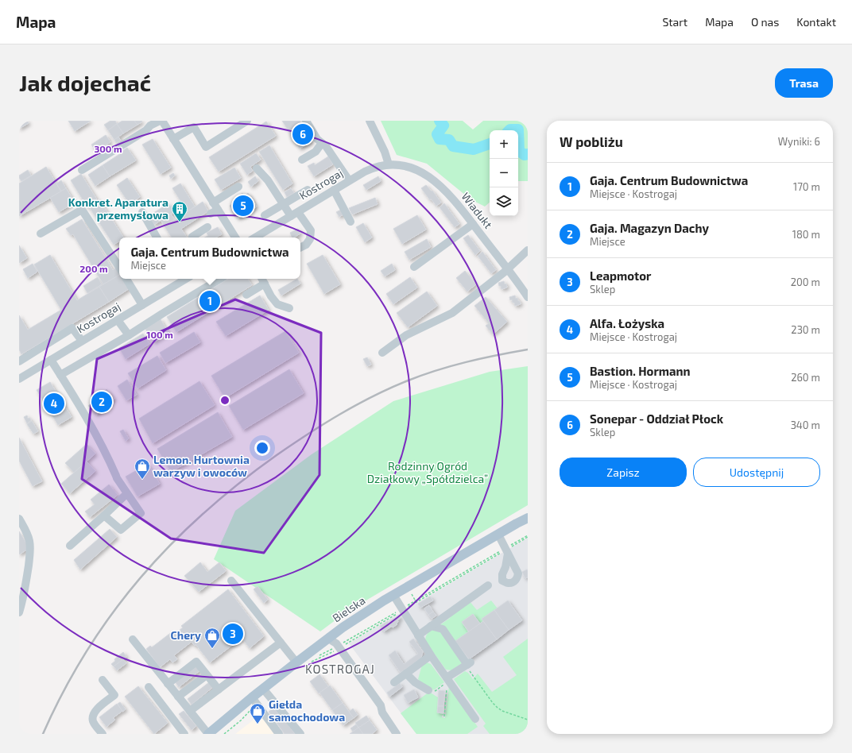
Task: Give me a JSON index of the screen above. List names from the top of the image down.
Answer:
{
  "streets": {
    "main road": ["Bielska"],
    "street": ["Kostrogaj", "Wiadukt"]
  },
  "crossings": [
    ["Kostrogaj", "Wiadukt"]
  ],
  "districts": ["KOSTROGAJ"],
  "parks": ["Rodzinny Ogród Działkowy „Spółdzielca”"],
  "places": {
    "building": ["Konkret. Aparatura przemysłowa"],
    "shop": ["Lemon. Hurtownia warzyw i owoców", "Chery", "Giełda samochodowa"]
  },
  "page": {
    "header": "Mapa",
    "nav": [
      "Start",
      "Mapa",
      "O nas",
      "Kontakt"
    ],
    "buttons": [
      "Trasa",
      ["Zapisz", "Udostępnij"]
    ],
    "title": "Jak dojechać",
    "heading": ["W pobliżu", "Wyniki: 6"],
    "pins": [
      "6",
      "5",
      "1",
      "2",
      "4",
      "3"
    ],
    "map_buttons": ["+", "−"],
    "list": [
      {
        "mark": "1",
        "name": "Gaja. Centrum Budownictwa",
        "note": "Miejsce · Kostrogaj",
        "value": "170 m"
      },
      {
        "mark": "2",
        "name": "Gaja. Magazyn Dachy",
        "note": "Miejsce",
        "value": "180 m"
      },
      {
        "mark": "3",
        "name": "Leapmotor",
        "note": "Sklep",
        "value": "200 m"
      },
      {
        "mark": "4",
        "name": "Alfa. Łożyska",
        "note": "Miejsce · Kostrogaj",
        "value": "230 m"
      },
      {
        "mark": "5",
        "name": "Bastion. Hormann",
        "note": "Miejsce · Kostrogaj",
        "value": "260 m"
      },
      {
        "mark": "6",
        "name": "Sonepar - Oddział Płock",
        "note": "Sklep",
        "value": "340 m"
      }
    ],
    "popup": ["Gaja. Centrum Budownictwa", "Miejsce"]
  },
  "rings": ["300 m", "200 m", "100 m"]
}
